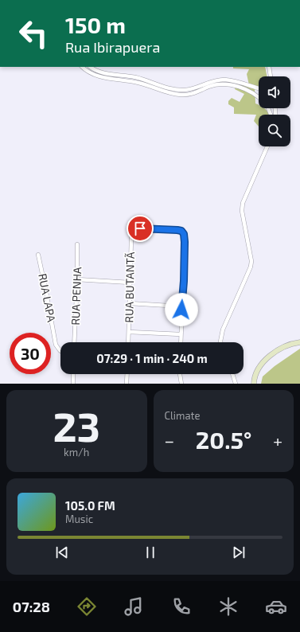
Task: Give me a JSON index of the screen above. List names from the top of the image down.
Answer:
{
  "streets": {
    "street": ["RUA BUTANTÃ", "RUA PENHA", "RUA LAPA"]
  },
  "page": {
    "turn": ["150 m", "Rua Ibirapuera"],
    "limit": "30",
    "trip": "07:29 · 1 min · 240 m",
    "tile": [
      ["23", "km/h"],
      "Climate"
    ],
    "heat": ["−", "20.5°", "+"],
    "song": ["105.0 FM", "Music"],
    "tabs": "07:28"
  }
}
